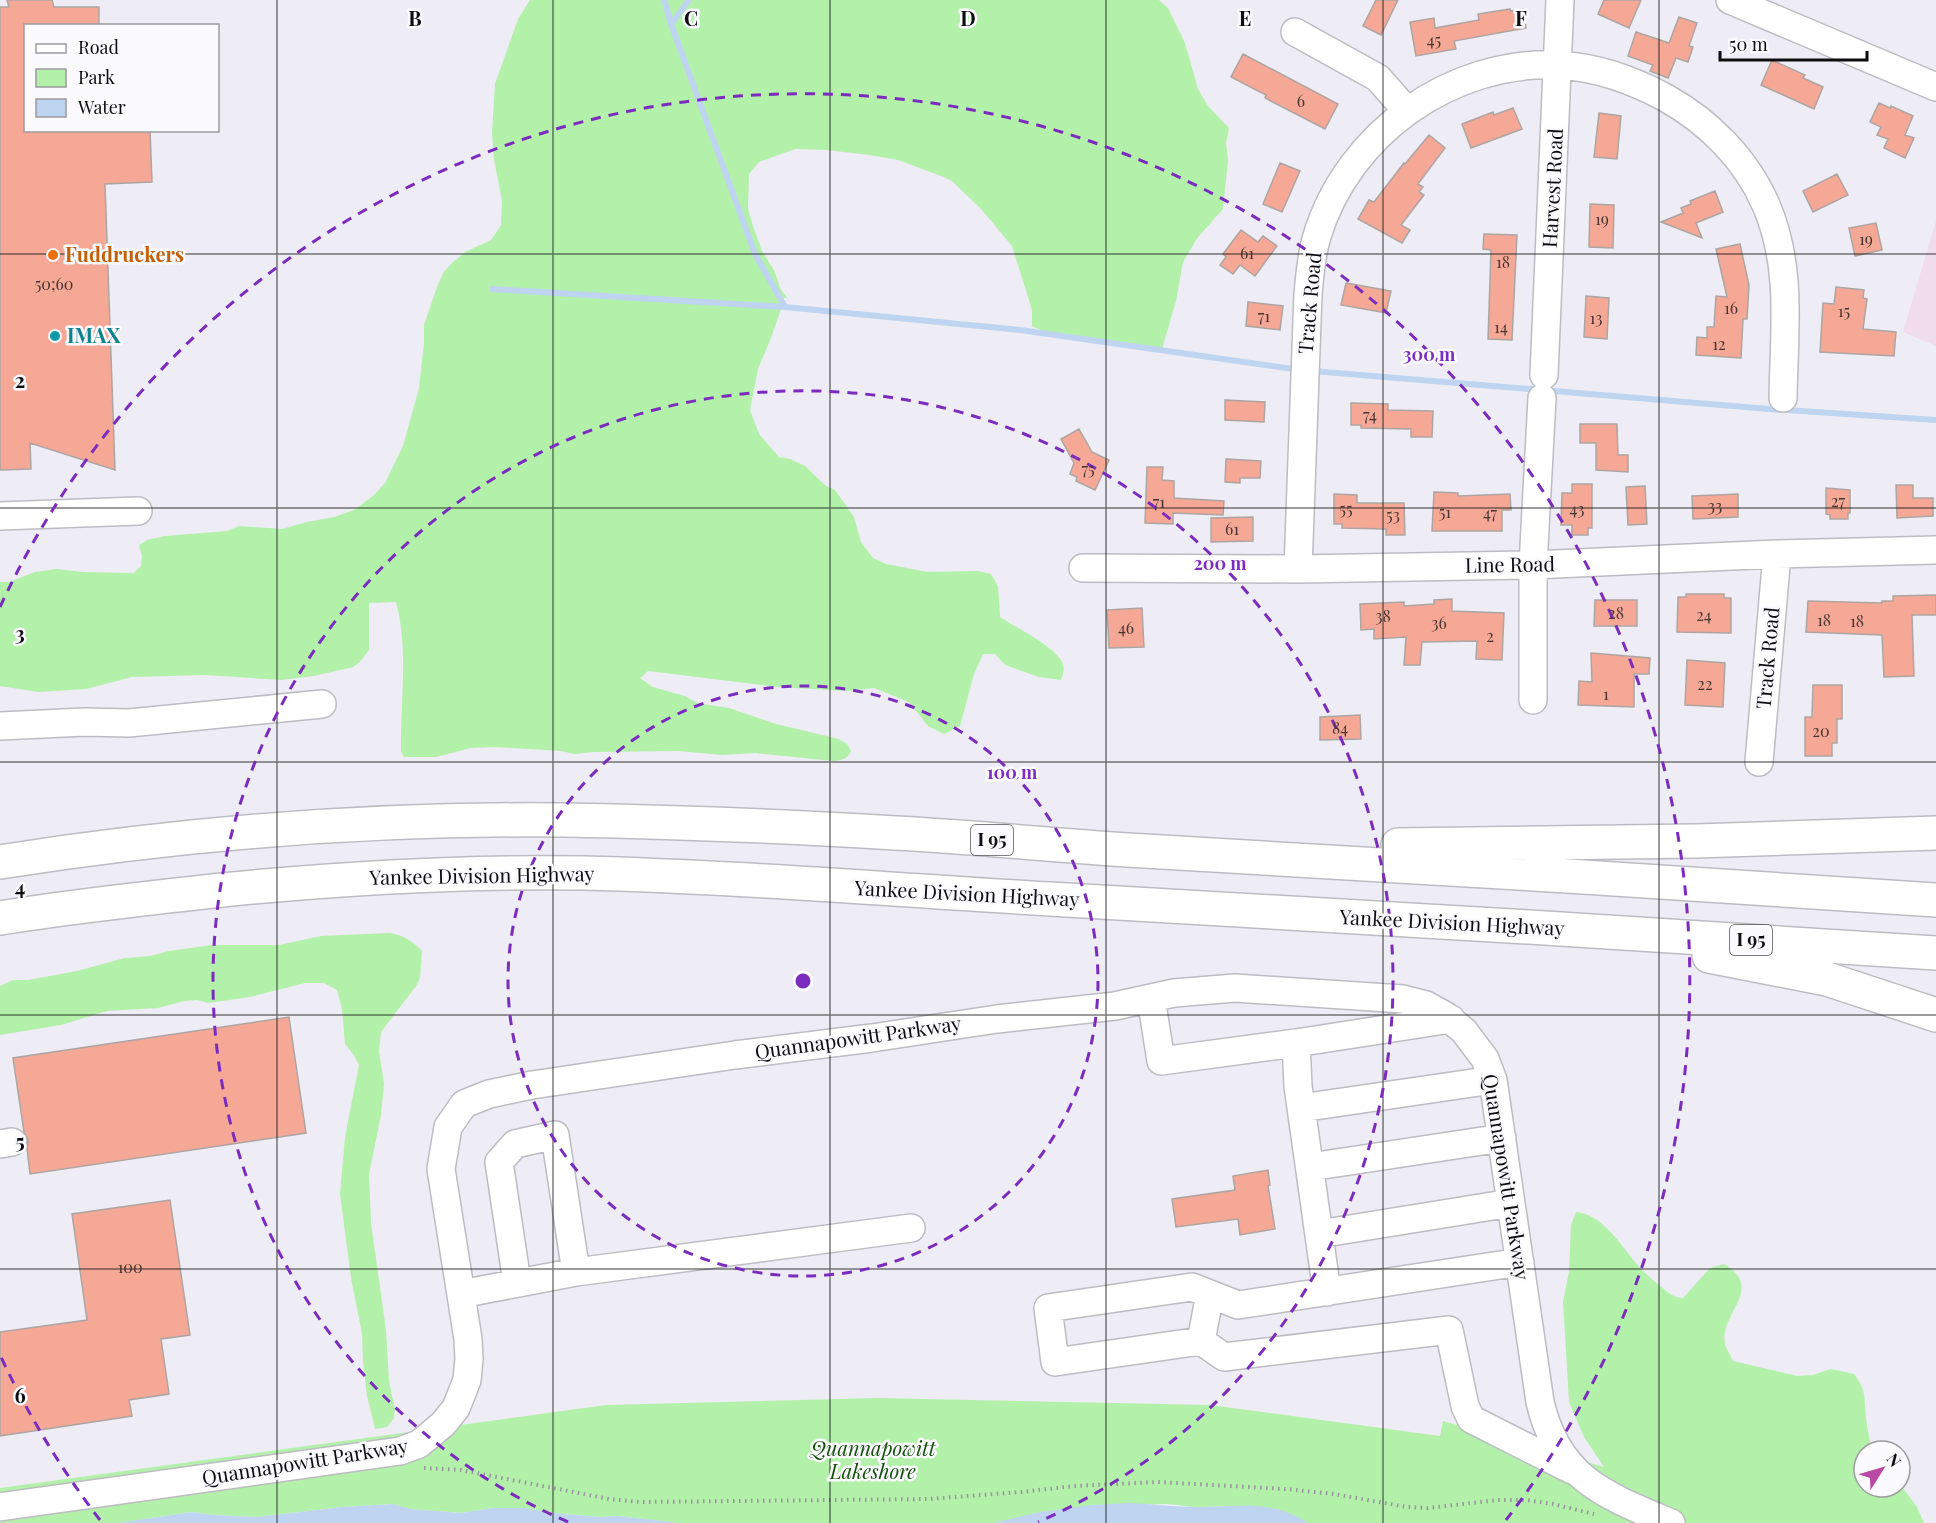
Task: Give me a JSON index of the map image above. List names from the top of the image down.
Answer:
{
  "streets": {
    "highway": ["I 95", "Yankee Division Highway"],
    "street": [
      "Harvest Road",
      "Track Road",
      "Line Road",
      "Quannapowitt Parkway"
    ]
  },
  "crossings": [
    ["Harvest Road", "Track Road"],
    ["Harvest Road", "Line Road"],
    ["Track Road", "Line Road"]
  ],
  "parks": ["Quannapowitt Lakeshore"],
  "places": ["Fuddruckers", "IMAX"],
  "house_numbers": [
    "45",
    "6",
    "19",
    "19",
    "61",
    "18",
    "50;60",
    "16",
    "15",
    "71",
    "13",
    "14",
    "12",
    "74",
    "75",
    "27",
    "71",
    "33",
    "55",
    "43",
    "51",
    "47",
    "53",
    "61",
    "28",
    "24",
    "38",
    "18",
    "18",
    "36",
    "46",
    "2",
    "22",
    "1",
    "84",
    "20",
    "100"
  ],
  "legend": ["Road", "Park", "Water"],
  "scale_bar": "50 m",
  "north": "top right",
  "grid": {
    "columns": [
      "B",
      "C",
      "D",
      "E",
      "F"
    ],
    "rows": [
      "2",
      "3",
      "4",
      "5",
      "6"
    ]
  },
  "rings": ["300 m", "200 m", "100 m"]
}
